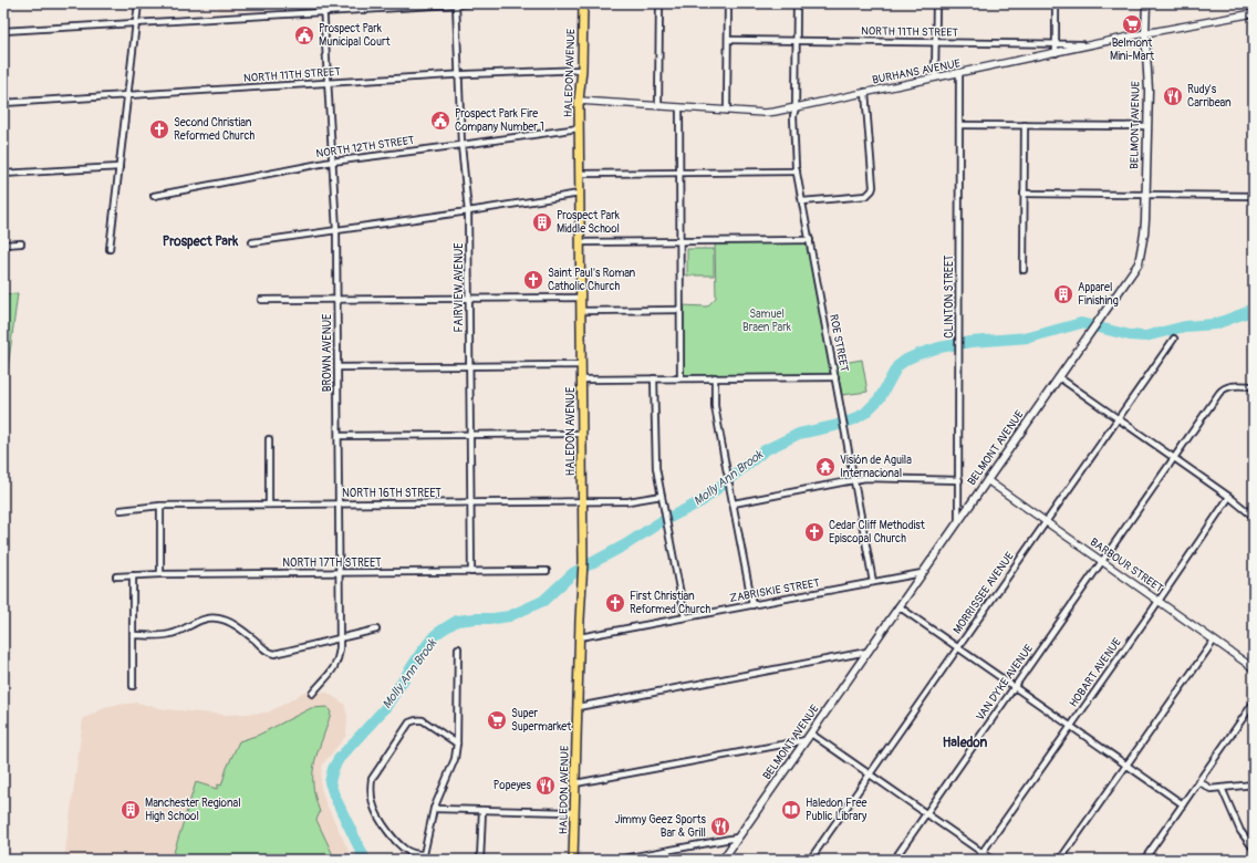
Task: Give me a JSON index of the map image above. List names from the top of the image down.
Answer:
{
  "streets": {
    "main road": ["HALEDON AVENUE", "BELMONT AVENUE"],
    "street": [
      "NORTH 11TH STREET",
      "BURHANS AVENUE",
      "NORTH 12TH STREET",
      "FAIRVIEW AVENUE",
      "CLINTON STREET",
      "ROE STREET",
      "BROWN AVENUE",
      "NORTH 16TH STREET",
      "NORTH 17TH STREET",
      "BARBOUR STREET",
      "ZABRISKIE STREET",
      "MORRISSEE AVENUE",
      "HOBART AVENUE",
      "VAN DYKE AVENUE"
    ]
  },
  "crossings": [
    ["NORTH 11TH STREET", "BURHANS AVENUE"],
    ["NORTH 11TH STREET", "HALEDON AVENUE"],
    ["NORTH 11TH STREET", "FAIRVIEW AVENUE"],
    ["NORTH 11TH STREET", "ROE STREET"],
    ["NORTH 11TH STREET", "BROWN AVENUE"],
    ["BURHANS AVENUE", "HALEDON AVENUE"],
    ["BURHANS AVENUE", "BELMONT AVENUE"],
    ["BURHANS AVENUE", "CLINTON STREET"],
    ["BURHANS AVENUE", "ROE STREET"],
    ["HALEDON AVENUE", "NORTH 12TH STREET"],
    ["HALEDON AVENUE", "NORTH 16TH STREET"],
    ["HALEDON AVENUE", "ZABRISKIE STREET"],
    ["BELMONT AVENUE", "CLINTON STREET"],
    ["BELMONT AVENUE", "BARBOUR STREET"],
    ["BELMONT AVENUE", "ZABRISKIE STREET"],
    ["NORTH 12TH STREET", "FAIRVIEW AVENUE"],
    ["NORTH 12TH STREET", "BROWN AVENUE"],
    ["FAIRVIEW AVENUE", "NORTH 16TH STREET"],
    ["FAIRVIEW AVENUE", "NORTH 17TH STREET"],
    ["ROE STREET", "ZABRISKIE STREET"],
    ["BROWN AVENUE", "NORTH 16TH STREET"],
    ["BROWN AVENUE", "NORTH 17TH STREET"],
    ["BARBOUR STREET", "MORRISSEE AVENUE"],
    ["BARBOUR STREET", "HOBART AVENUE"],
    ["BARBOUR STREET", "VAN DYKE AVENUE"]
  ],
  "districts": ["Prospect Park", "Haledon"],
  "water": ["Molly Ann Brook"],
  "parks": ["Samuel Braen Park"],
  "places": {
    "supermarket": ["Belmont Mini-Mart", "Super Supermarket"],
    "public building": ["Prospect Park Municipal Court", "Prospect Park Fire Company Number 1"],
    "restaurant": ["Rudy's Carribean", "Popeyes", "Jimmy Geez Sports Bar & Grill"],
    "church": [
      "Second Christian Reformed Church",
      "Saint Paul's Roman Catholic Church",
      "Cedar Cliff Methodist Episcopal Church",
      "First Christian Reformed Church"
    ],
    "building": ["Prospect Park Middle School", "Apparel Finishing", "Manchester Regional High School"],
    "temple": ["Visión de Aguila Internacional"],
    "library": ["Haledon Free Public Library"]
  }
}
